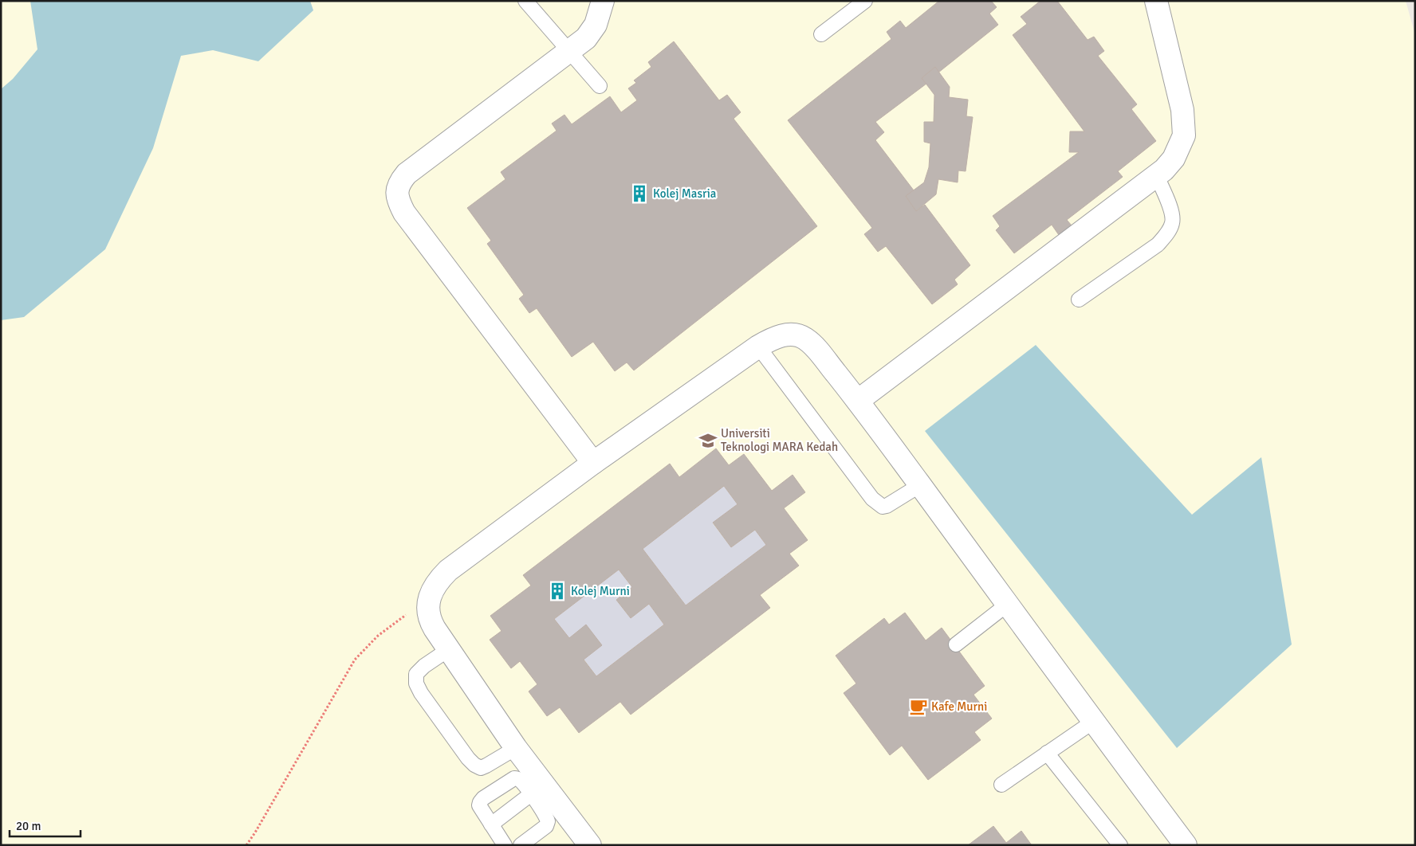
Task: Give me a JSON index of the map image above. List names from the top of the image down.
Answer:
{
  "places": {
    "building": ["Kolej Masria", "Kolej Murni"],
    "school or university": ["Universiti Teknologi MARA Kedah"],
    "cafe": ["Kafe Murni"]
  },
  "scale_bar": "20 m"
}
